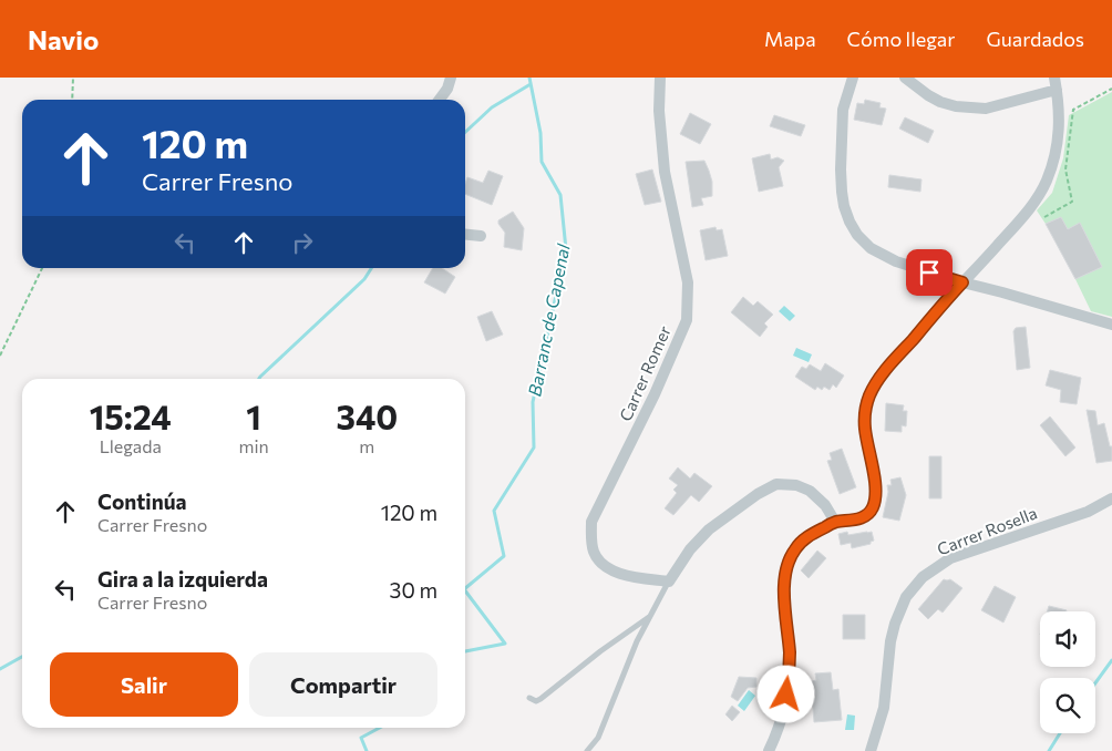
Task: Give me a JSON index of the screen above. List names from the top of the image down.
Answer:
{
  "streets": {
    "street": ["Carrer Romer", "Carrer Rosella"]
  },
  "water": ["Barranc de Capenal"],
  "page": {
    "header": "Navio",
    "nav": ["Mapa", "Cómo llegar", "Guardados"],
    "turn": ["120 m", "Carrer Fresno"],
    "eta": [
      "15:24",
      "Llegada",
      "1",
      "min",
      "340",
      "m"
    ],
    "list": [
      {
        "name": "Continúa",
        "note": "Carrer Fresno",
        "value": "120 m"
      },
      {
        "name": "Gira a la izquierda",
        "note": "Carrer Fresno",
        "value": "30 m"
      }
    ],
    "buttons": ["Salir", "Compartir"]
  }
}
